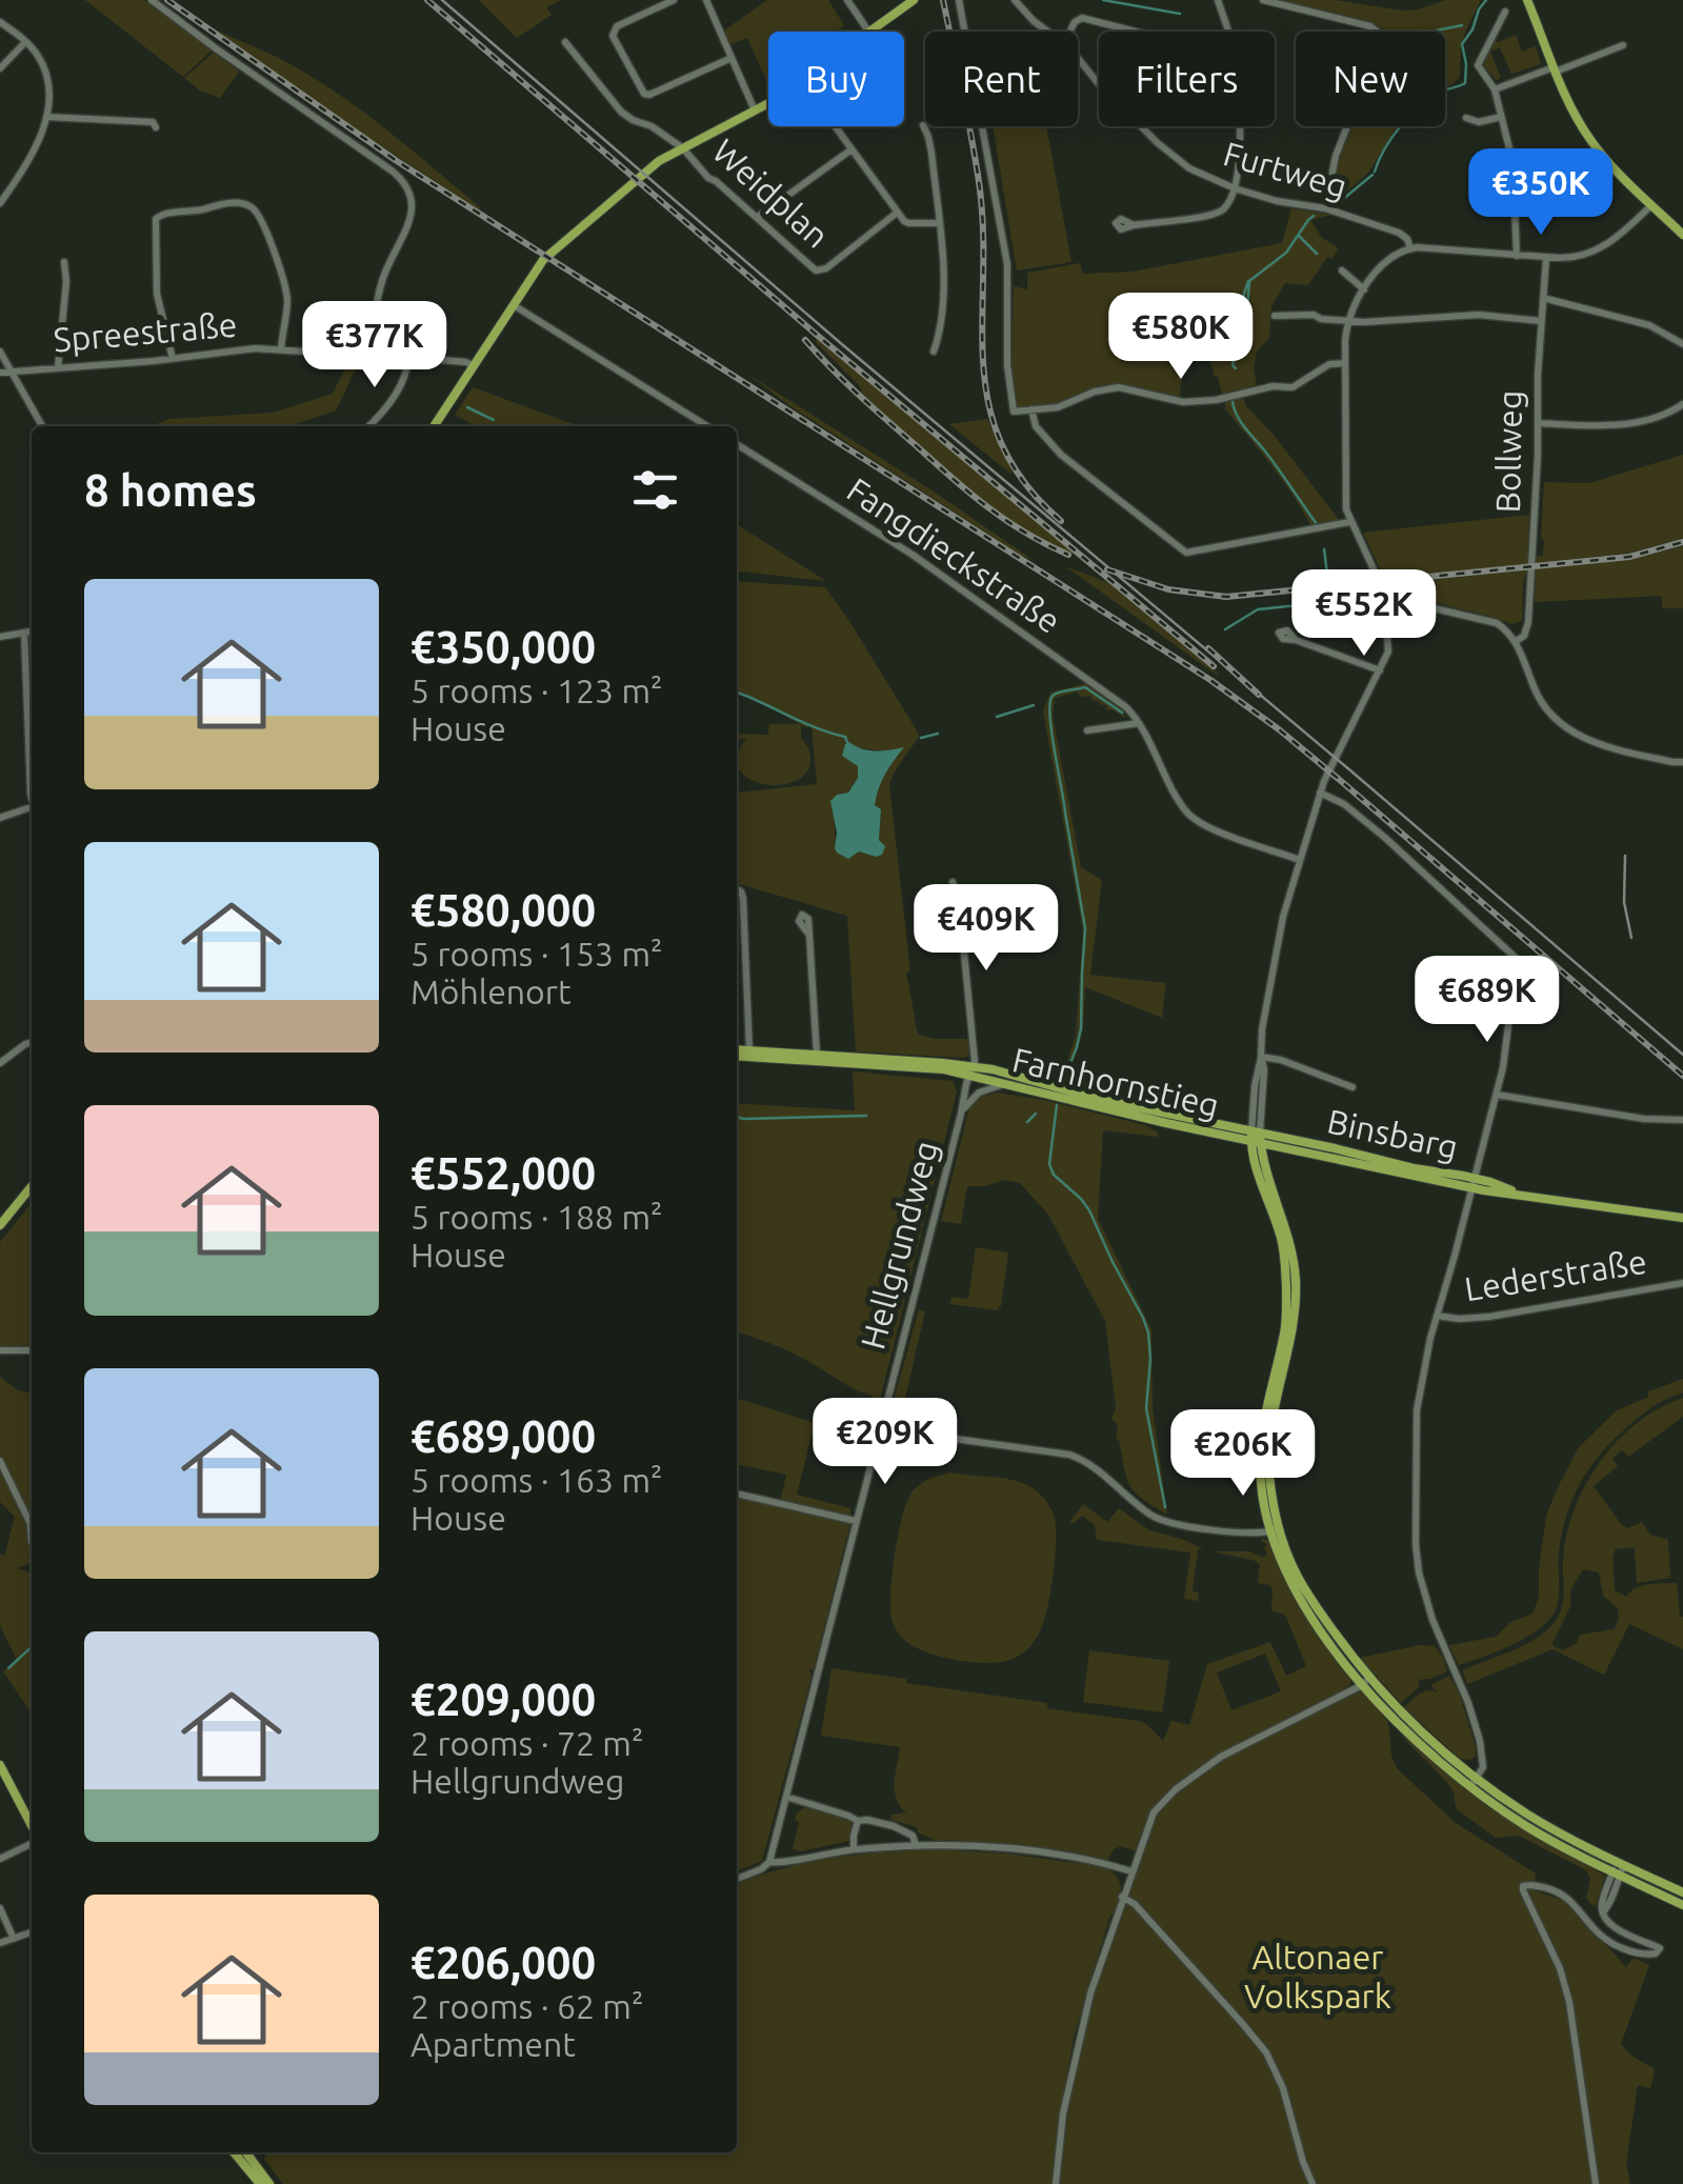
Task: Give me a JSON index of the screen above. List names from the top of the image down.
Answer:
{
  "streets": {
    "main road": ["Farnhornstieg", "Binsbarg"],
    "street": [
      "Furtweg",
      "Weidplan",
      "Spreestraße",
      "Bollweg",
      "Fangdieckstraße",
      "Hellgrundweg",
      "Lederstraße"
    ]
  },
  "crossings": [
    ["Farnhornstieg", "Binsbarg"],
    ["Farnhornstieg", "Hellgrundweg"]
  ],
  "parks": ["Altonaer Volkspark"],
  "page": {
    "chip": [
      "Buy",
      "Rent",
      "Filters",
      "New"
    ],
    "price": [
      "€350K",
      "€580K",
      "€377K",
      "€552K",
      "€409K",
      "€689K",
      "€209K",
      "€206K"
    ],
    "heading": "8 homes",
    "list": [
      {
        "name": "€350,000",
        "note": "5 rooms · 123 m² · House"
      },
      {
        "name": "€580,000",
        "note": "5 rooms · 153 m² · Möhlenort"
      },
      {
        "name": "€552,000",
        "note": "5 rooms · 188 m² · House"
      },
      {
        "name": "€689,000",
        "note": "5 rooms · 163 m² · House"
      },
      {
        "name": "€209,000",
        "note": "2 rooms · 72 m² · Hellgrundweg"
      },
      {
        "name": "€206,000",
        "note": "2 rooms · 62 m² · Apartment"
      }
    ]
  }
}
